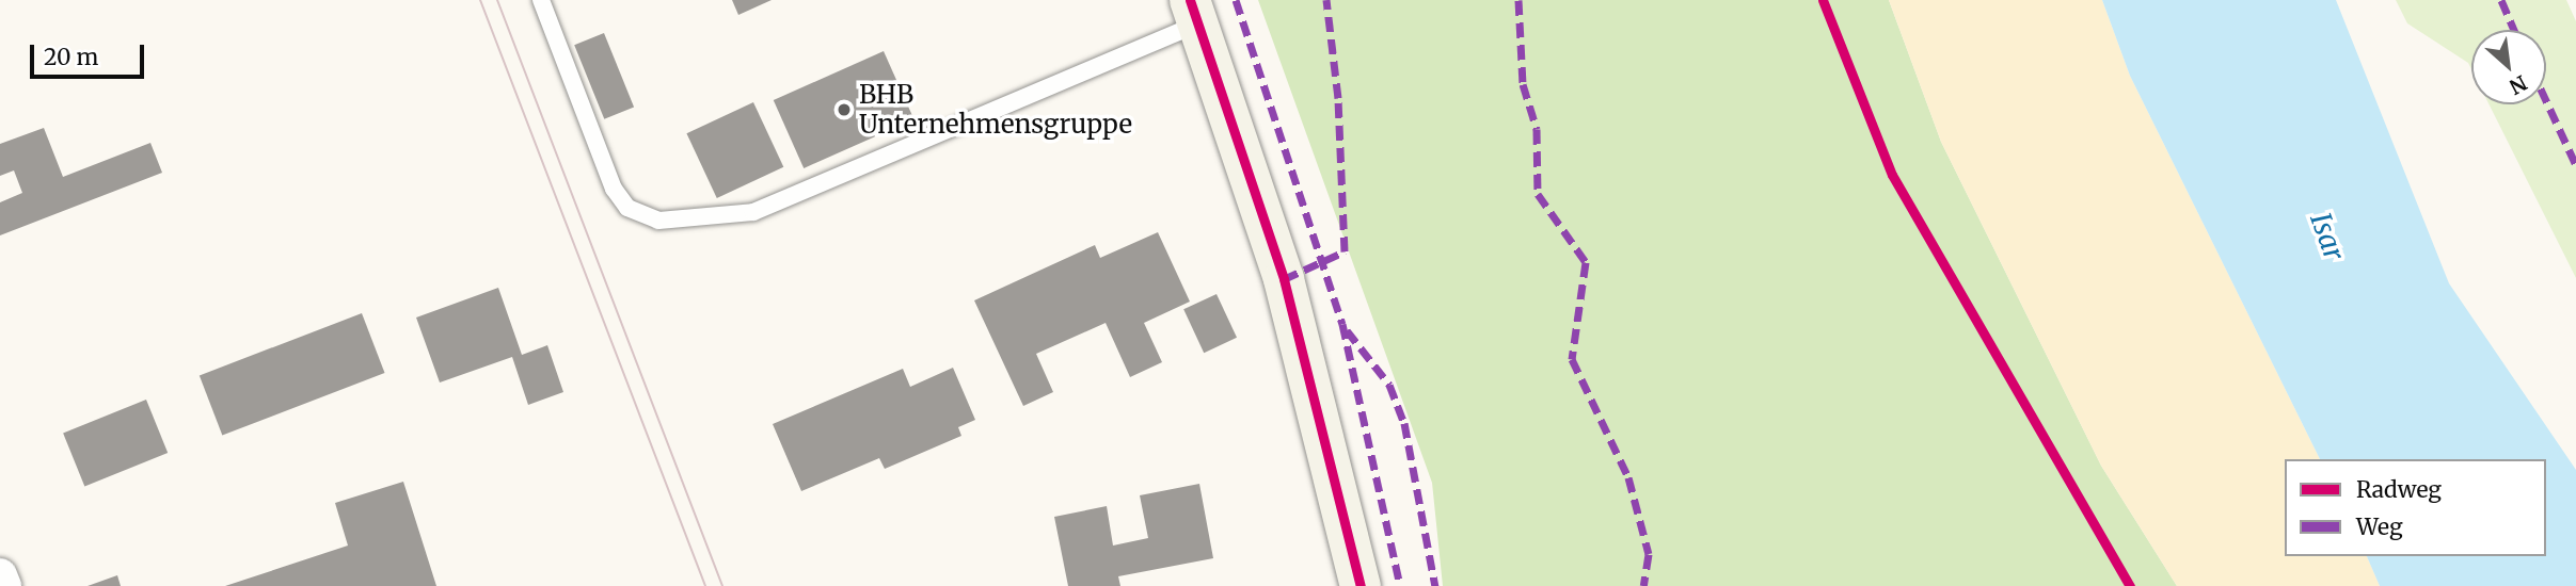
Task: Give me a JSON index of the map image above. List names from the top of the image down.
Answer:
{
  "water": ["Isar"],
  "places": ["BHB Unternehmensgruppe"],
  "legend": ["Radweg", "Weg"],
  "scale_bar": "20 m",
  "north": "bottom right"
}
